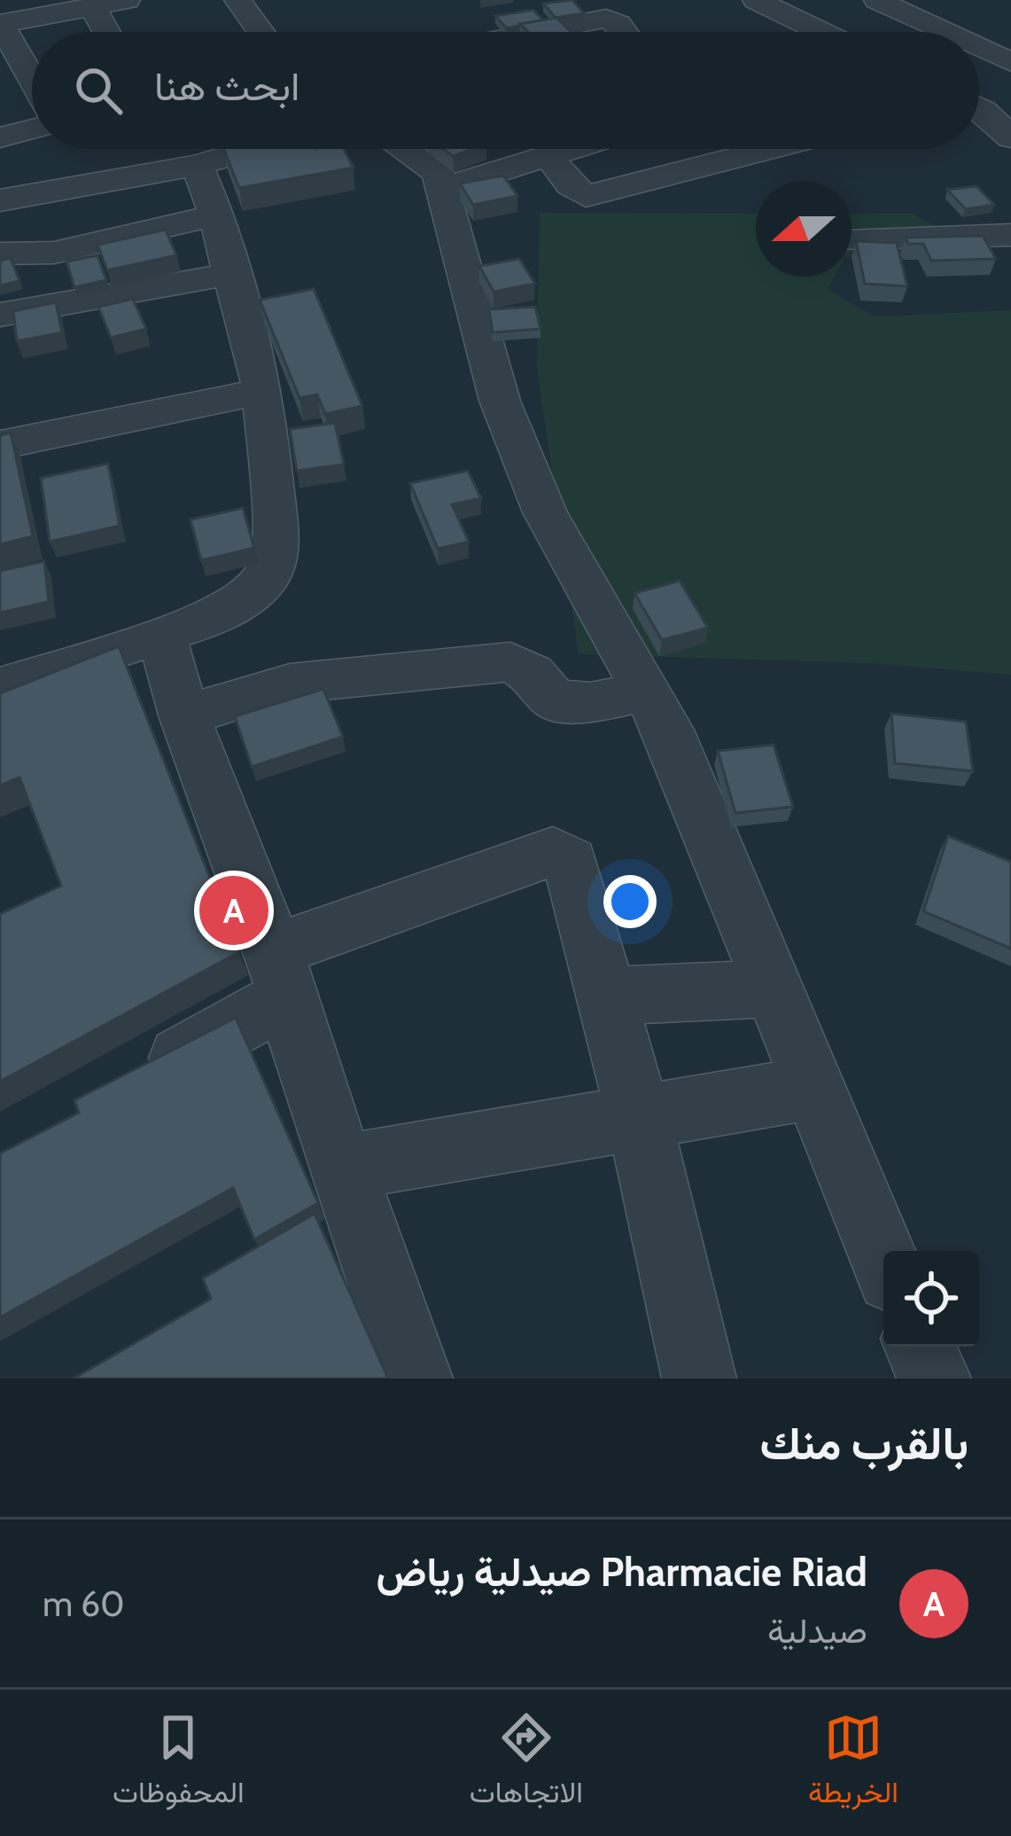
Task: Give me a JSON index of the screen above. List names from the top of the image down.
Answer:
{
  "north": "left",
  "page": {
    "search": "ابحث هنا",
    "pins": "A",
    "heading": "بالقرب منك",
    "list": [
      {
        "mark": "A",
        "name": "Pharmacie Riad صيدلية رياض",
        "note": "صيدلية",
        "value": "60 m"
      }
    ],
    "nav": ["الخريطة", "الاتجاهات", "المحفوظات"]
  }
}
